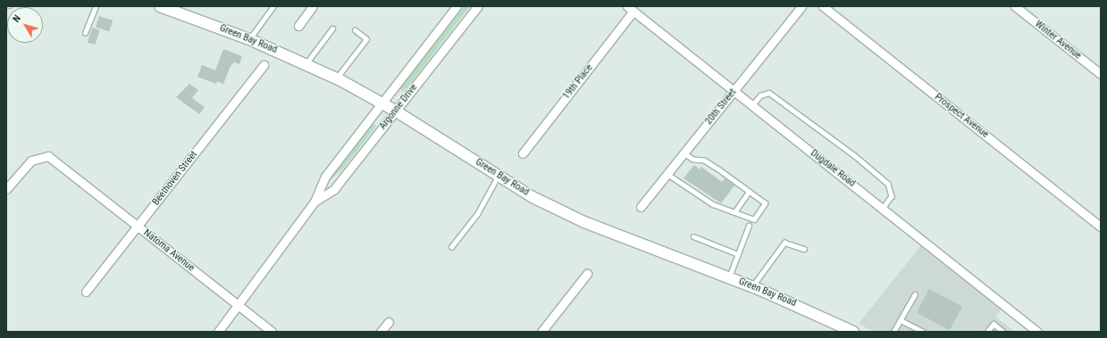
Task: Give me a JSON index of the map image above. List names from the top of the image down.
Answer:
{
  "streets": {
    "main road": ["Green Bay Road"],
    "street": [
      "Winter Avenue",
      "19th Place",
      "Argonne Drive",
      "20th Street",
      "Prospect Avenue",
      "Dugdale Road",
      "Beethoven Street",
      "Natoma Avenue"
    ]
  },
  "crossings": [
    ["Green Bay Road", "Argonne Drive"],
    ["19th Place", "Dugdale Road"],
    ["Argonne Drive", "Natoma Avenue"],
    ["20th Street", "Dugdale Road"],
    ["Beethoven Street", "Natoma Avenue"]
  ],
  "north": "top left"
}
